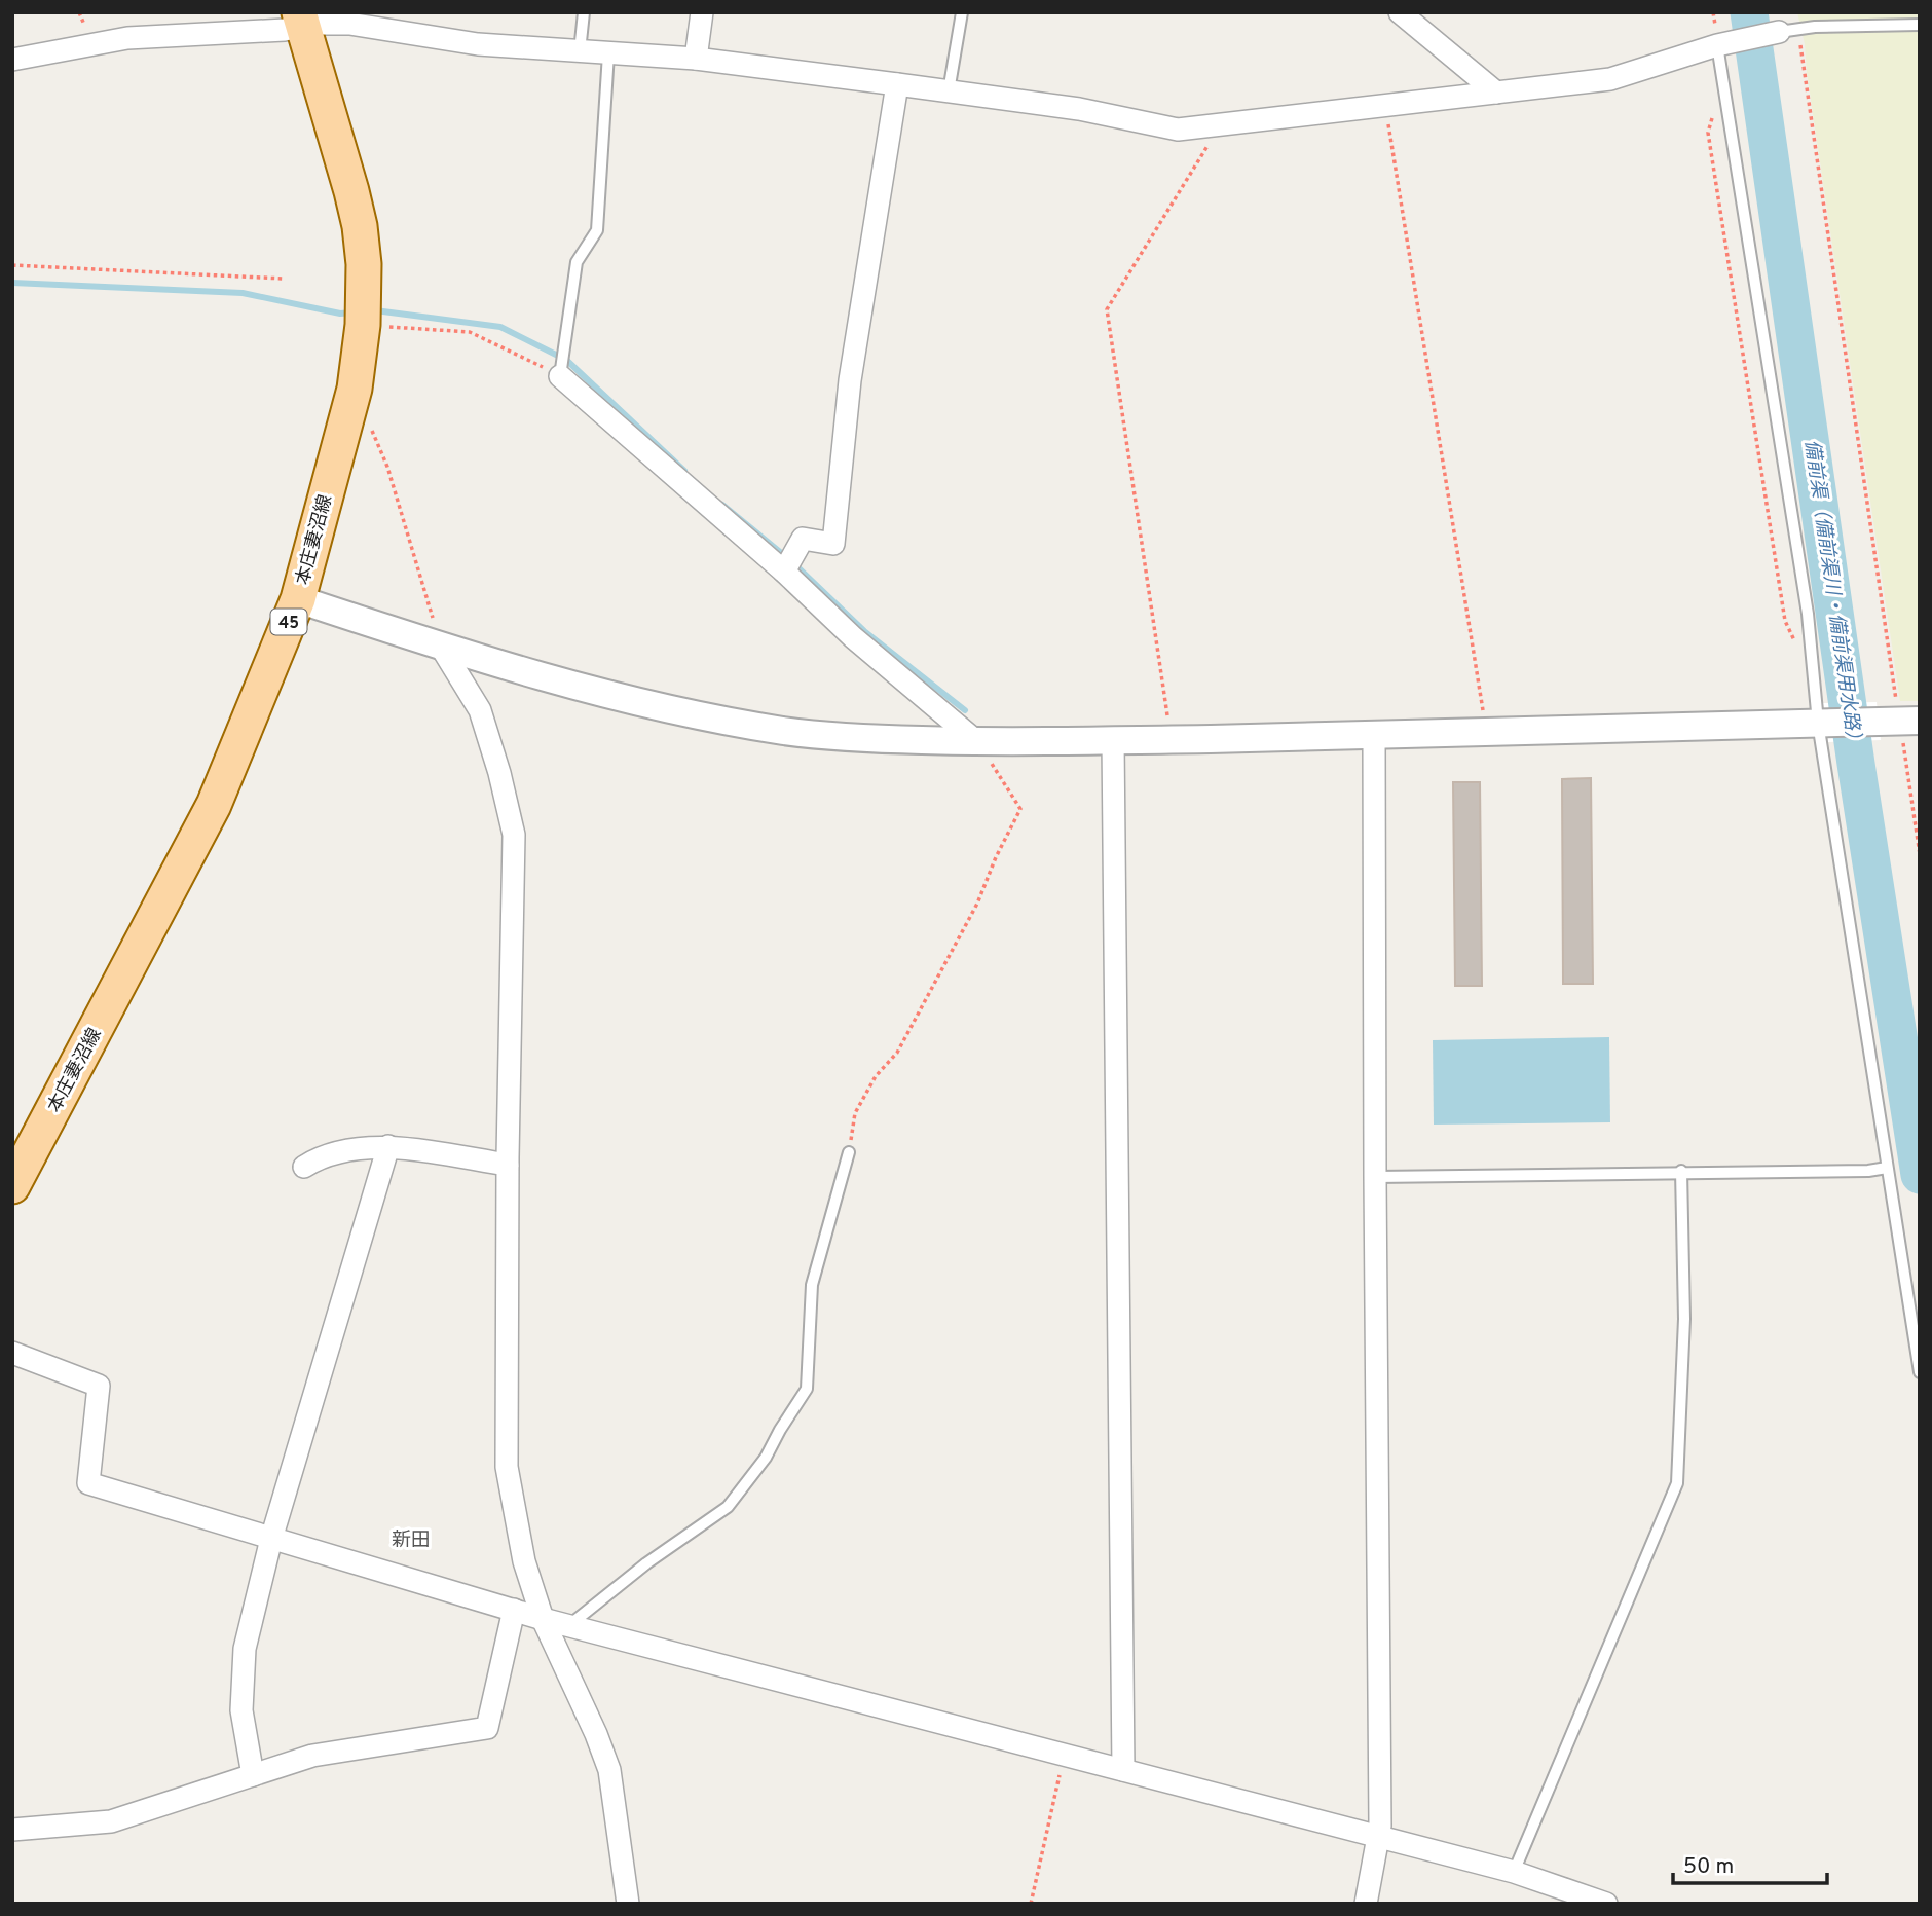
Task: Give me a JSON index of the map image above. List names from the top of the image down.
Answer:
{
  "streets": {
    "main road": ["本庄妻沼線", "45"]
  },
  "districts": ["新田"],
  "water": ["備前渠（備前渠川・備前渠用水路）"],
  "scale_bar": "50 m"
}
